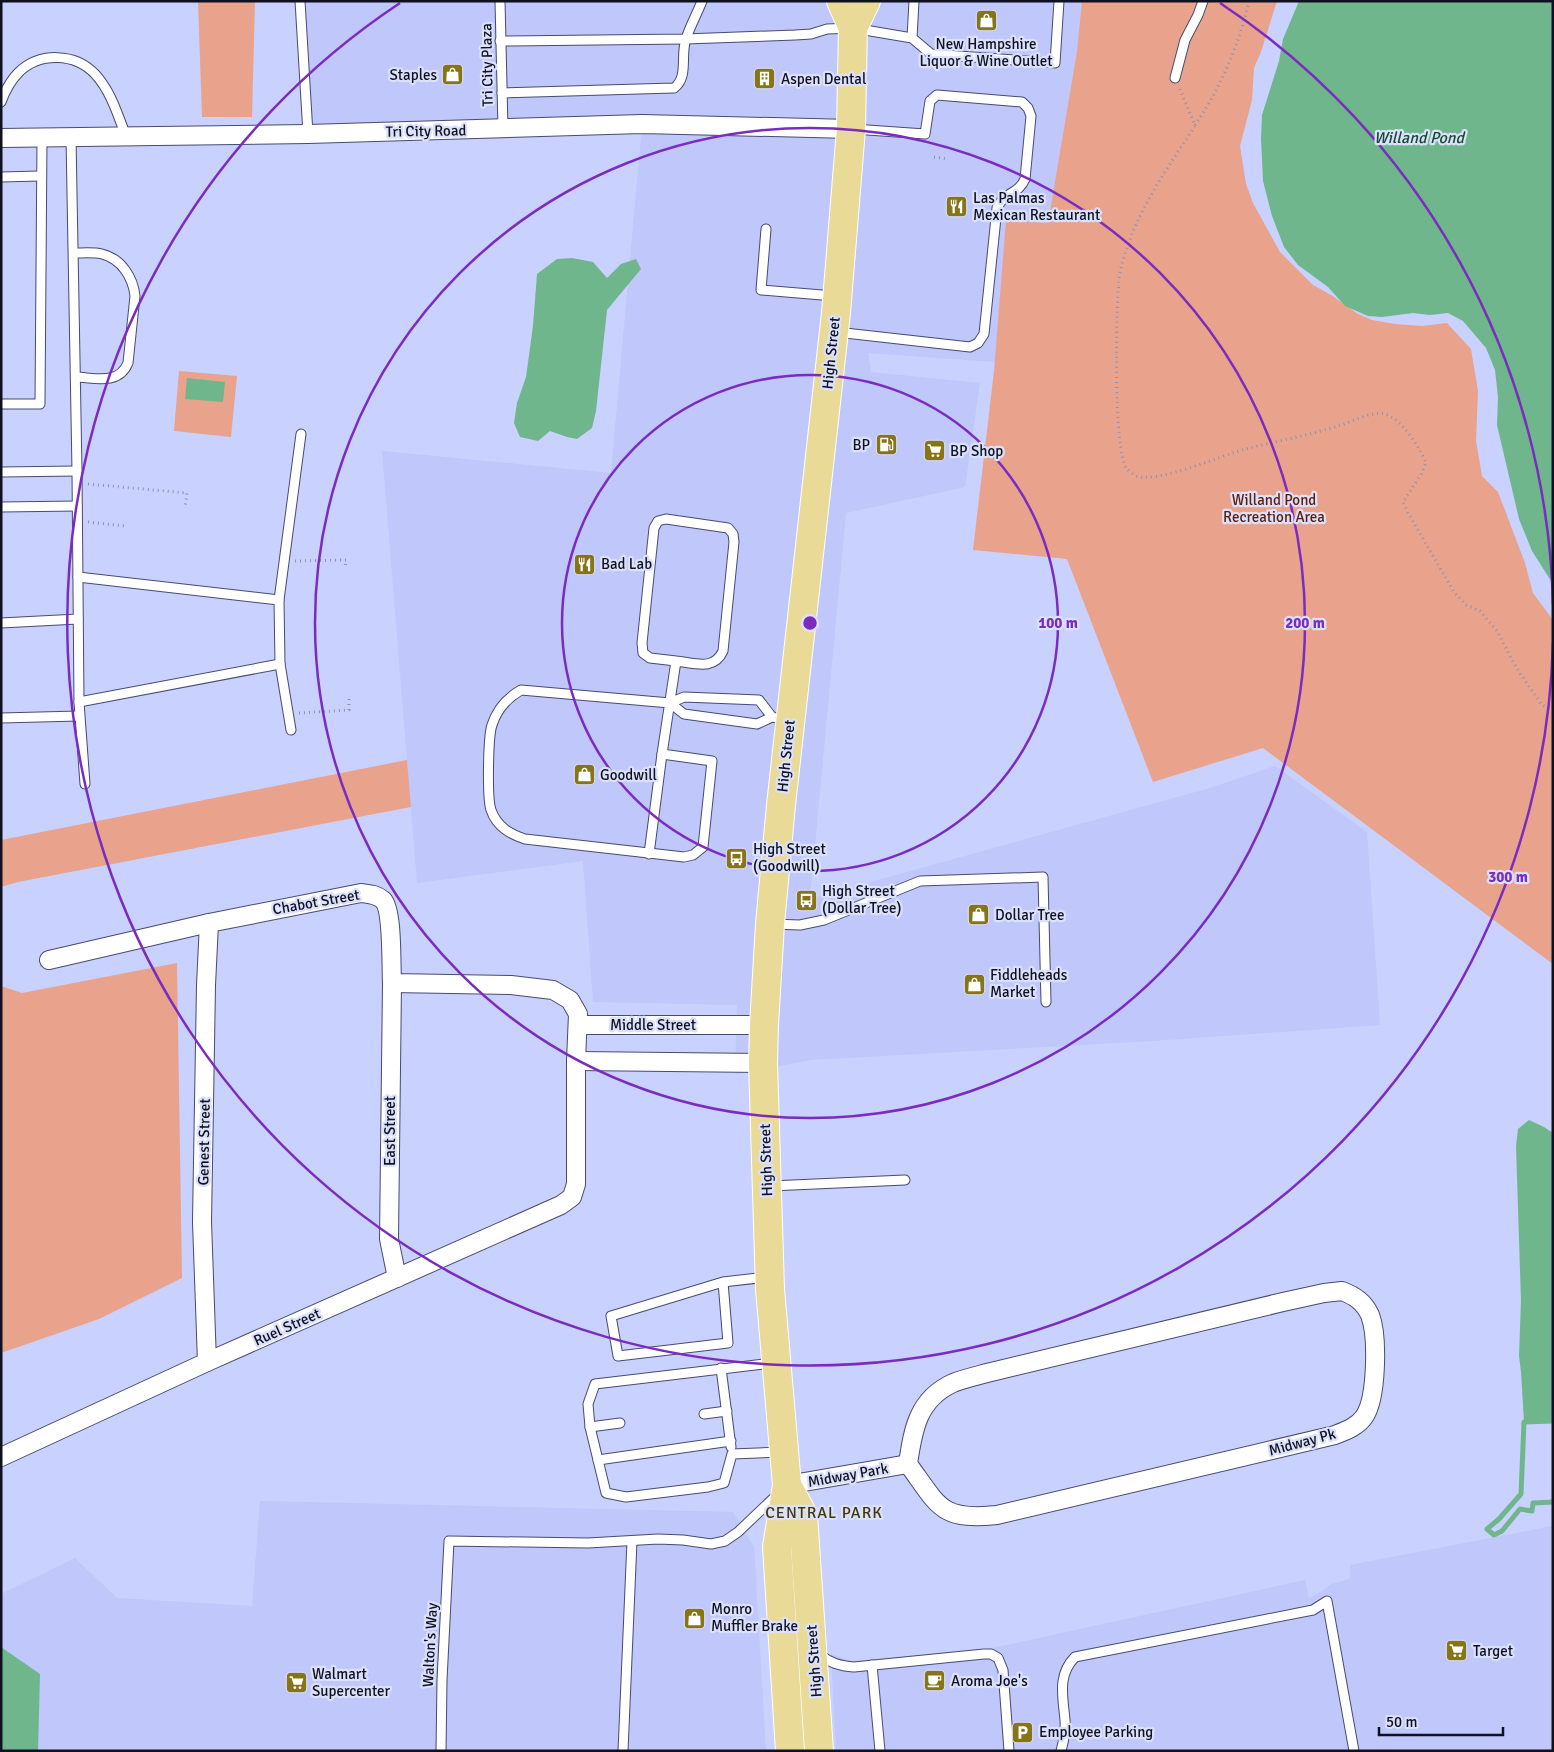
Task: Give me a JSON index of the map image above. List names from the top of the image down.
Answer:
{
  "streets": {
    "main road": ["High Street"],
    "street": [
      "Tri City Road",
      "Chabot Street",
      "Middle Street",
      "East Street",
      "Genest Street",
      "Ruel Street",
      "Midway Pk",
      "Midway Park"
    ],
    "lane": ["Tri City Plaza", "Walton's Way"]
  },
  "crossings": [
    ["Tri City Plaza", "Tri City Road"],
    ["Tri City Road", "High Street"],
    ["High Street", "Middle Street"],
    ["High Street", "Midway Park"],
    ["Chabot Street", "East Street"],
    ["Chabot Street", "Genest Street"],
    ["East Street", "Ruel Street"],
    ["Genest Street", "Ruel Street"],
    ["Midway Pk", "Midway Park"]
  ],
  "districts": ["CENTRAL PARK"],
  "water": ["Willand Pond"],
  "parks": ["Willand Pond Recreation Area"],
  "places": {
    "shop": [
      "New Hampshire Liquor & Wine Outlet",
      "Staples",
      "Goodwill",
      "Dollar Tree",
      "Fiddleheads Market",
      "Monro Muffler Brake"
    ],
    "building": ["Aspen Dental"],
    "restaurant": ["Las Palmas Mexican Restaurant", "Bad Lab"],
    "fuel station": ["BP"],
    "supermarket": ["BP Shop", "Target", "Walmart Supercenter"],
    "bus stop": ["High Street (Goodwill)", "High Street (Dollar Tree)"],
    "cafe": ["Aroma Joe's"],
    "parking": ["Employee Parking"]
  },
  "scale_bar": "50 m",
  "rings": ["100 m", "200 m", "300 m"]
}
